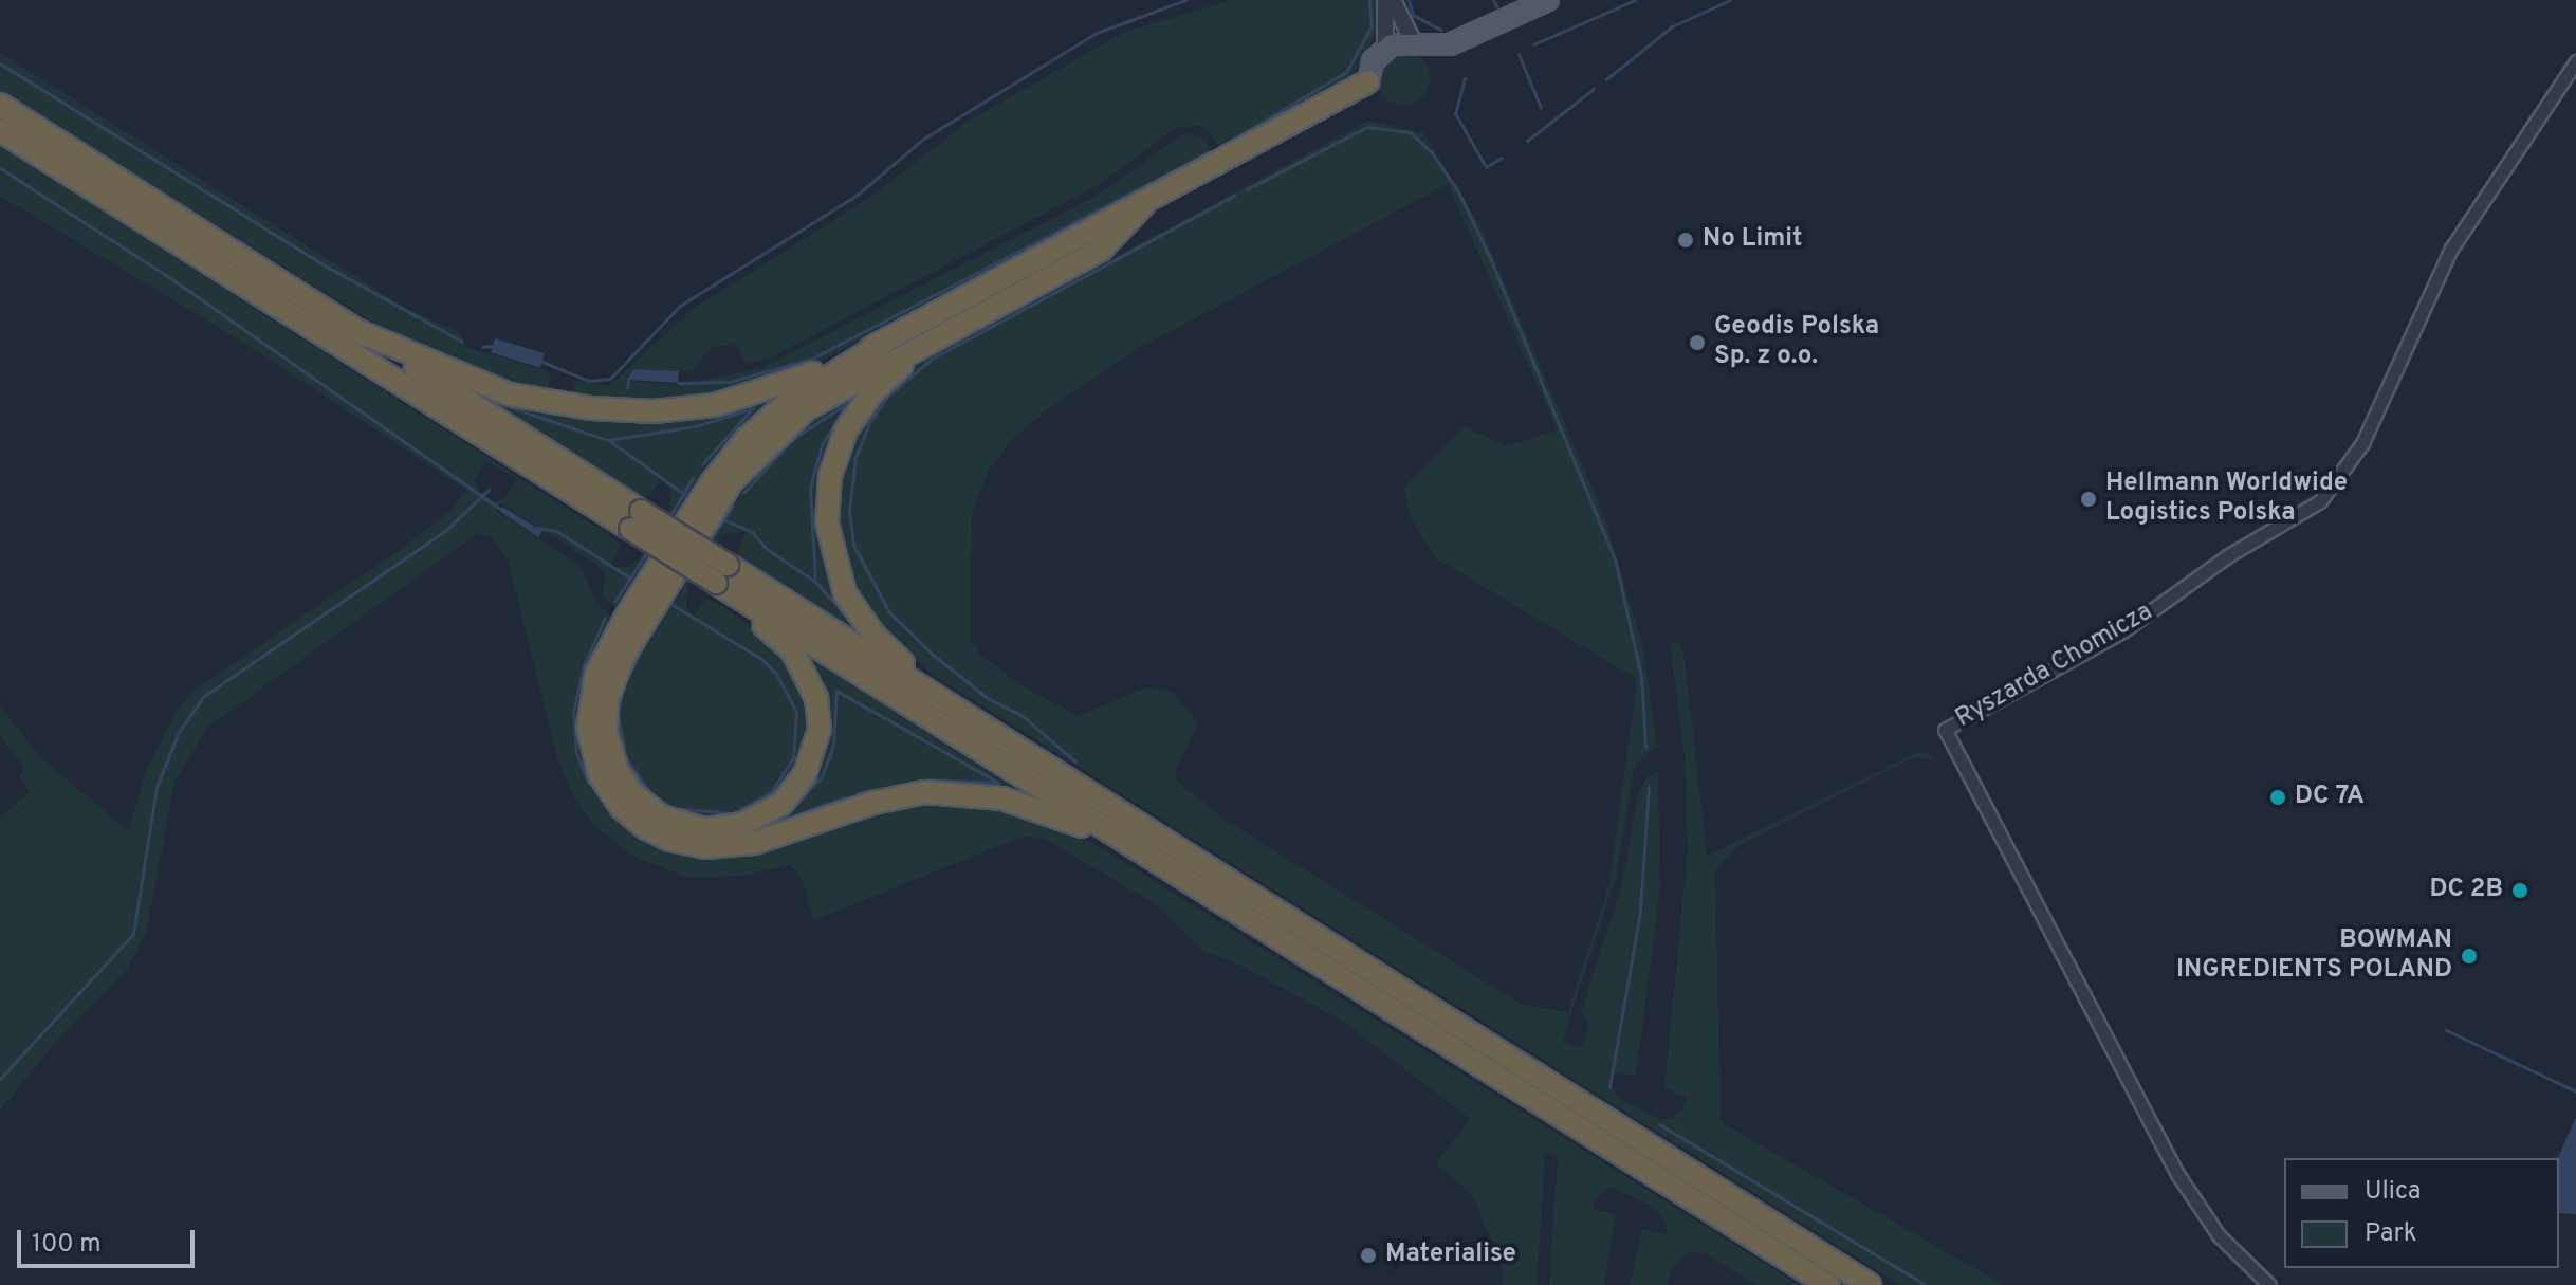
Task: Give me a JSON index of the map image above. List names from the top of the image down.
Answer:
{
  "streets": {
    "street": ["Ryszarda Chomicza"]
  },
  "places": [
    "No Limit",
    "Geodis Polska Sp. z o.o.",
    "Hellmann Worldwide Logistics Polska",
    "DC 7A",
    "DC 2B",
    "BOWMAN INGREDIENTS POLAND",
    "Materialise"
  ],
  "legend": ["Ulica", "Park"],
  "scale_bar": "100 m"
}
